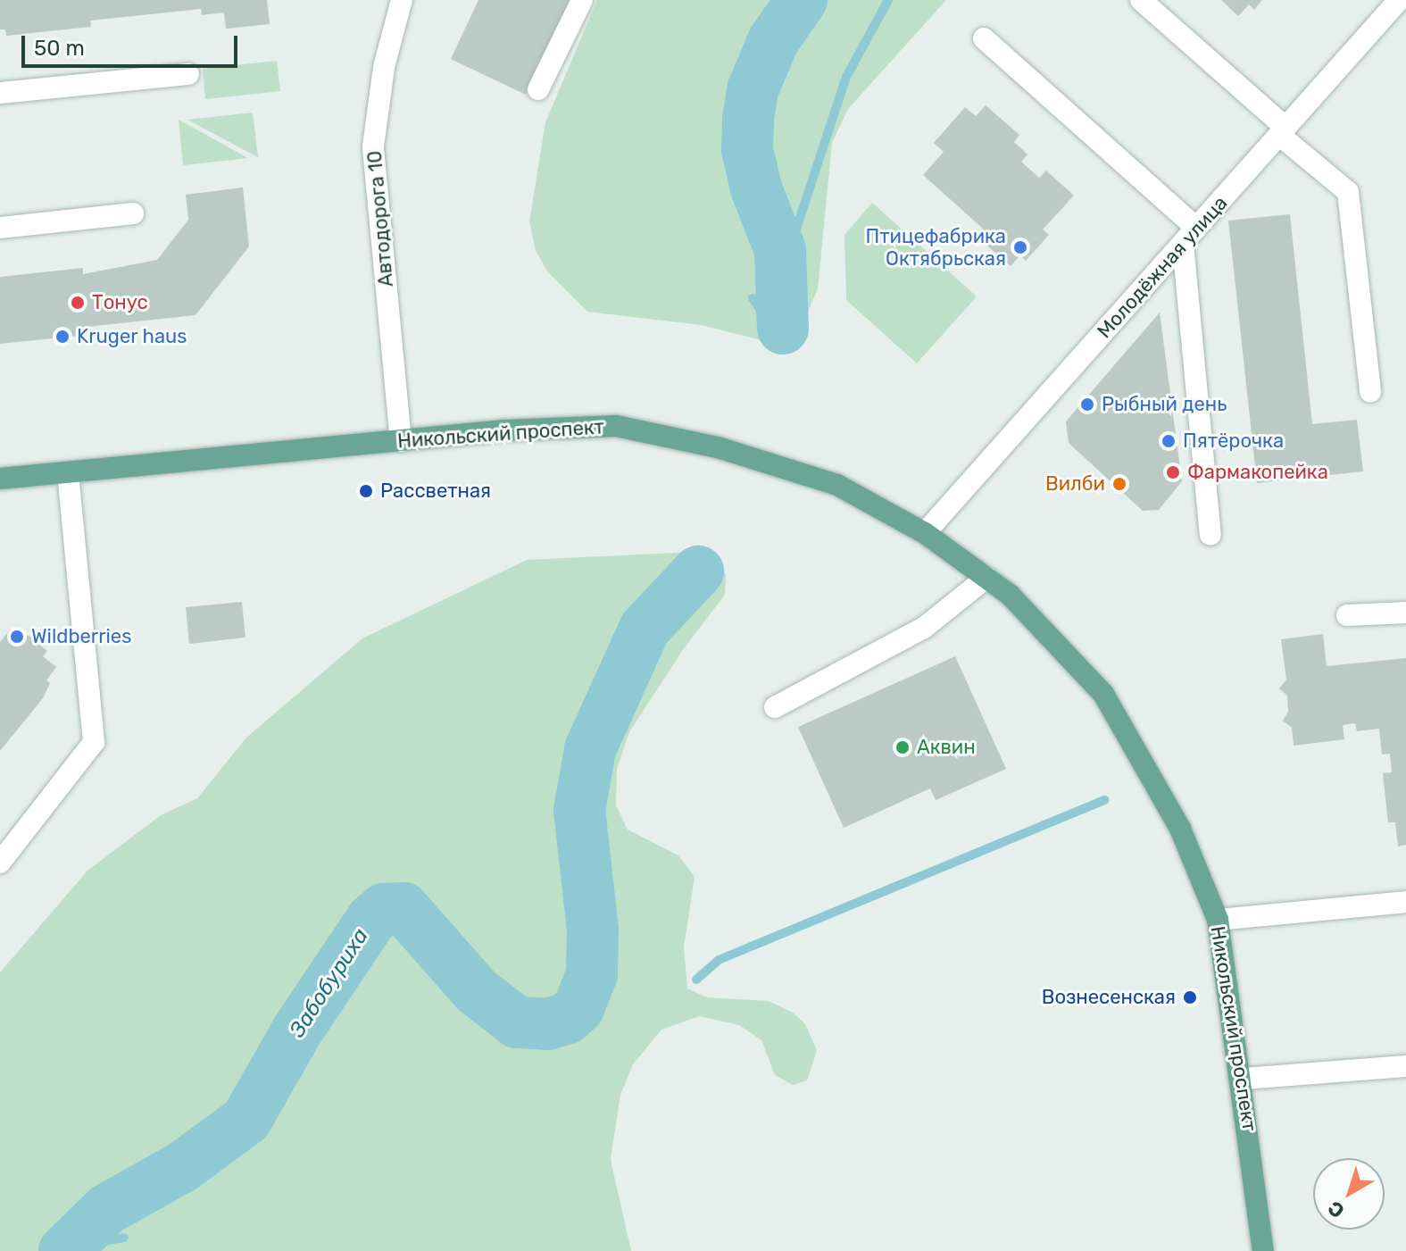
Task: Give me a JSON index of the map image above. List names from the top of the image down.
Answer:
{
  "streets": {
    "main road": ["Никольский проспект"],
    "street": ["Автодорога 10", "Молодёжная улица"]
  },
  "crossings": [
    ["Автодорога 10", "Никольский проспект"],
    ["Молодёжная улица", "Никольский проспект"]
  ],
  "water": ["Забобуриха"],
  "places": [
    "Птицефабрика Октябрьская",
    "Тонус",
    "Kruger haus",
    "Рыбный день",
    "Пятёрочка",
    "Фармакопейка",
    "Вилби",
    "Рассветная",
    "Wildberries",
    "Аквин",
    "Вознесенская"
  ],
  "scale_bar": "50 m",
  "north": "bottom left"
}
